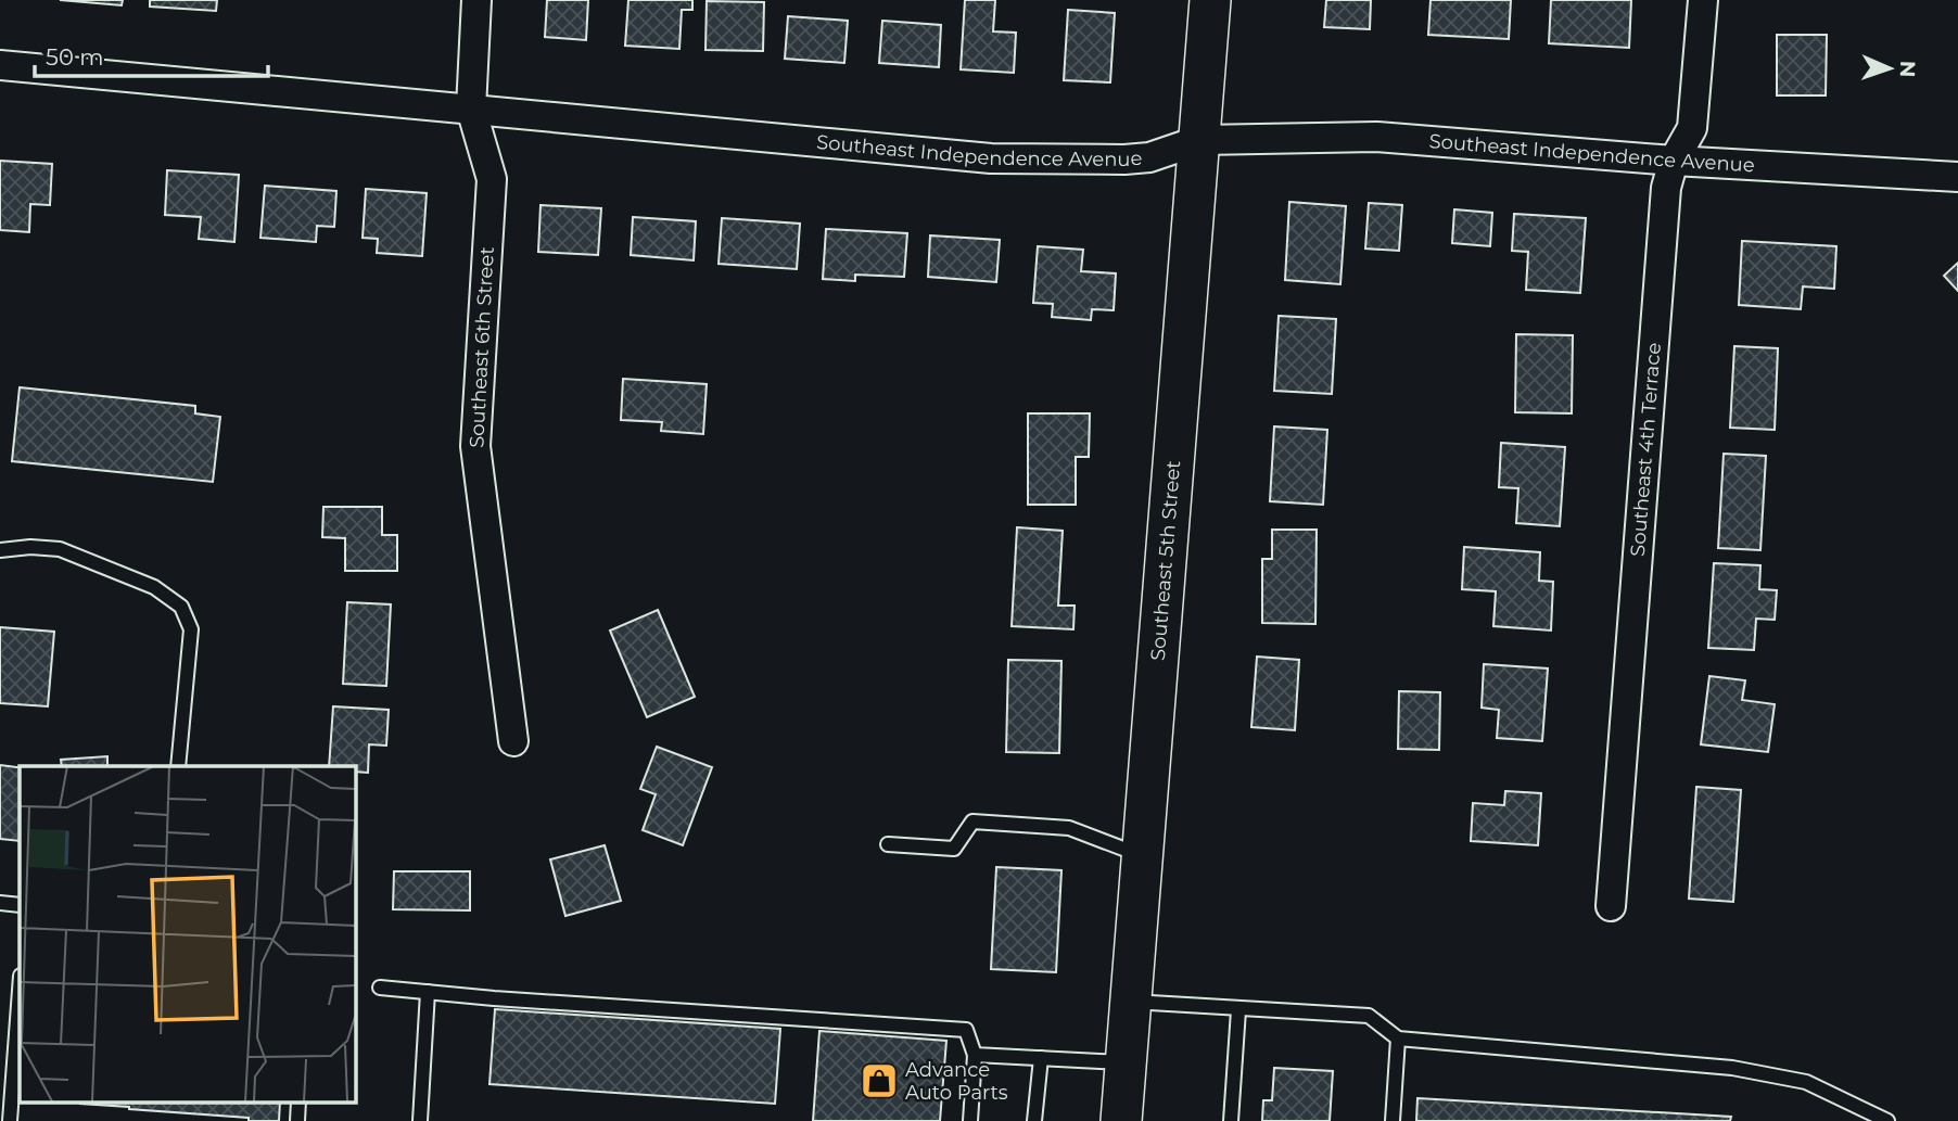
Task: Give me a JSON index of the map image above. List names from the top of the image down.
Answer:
{
  "streets": {
    "street": [
      "Southeast Independence Avenue",
      "Southeast 6th Street",
      "Southeast 4th Terrace",
      "Southeast 5th Street"
    ]
  },
  "crossings": [
    ["Southeast Independence Avenue", "Southeast 6th Street"],
    ["Southeast Independence Avenue", "Southeast 4th Terrace"],
    ["Southeast Independence Avenue", "Southeast 5th Street"]
  ],
  "places": {
    "shop": ["Advance Auto Parts"]
  },
  "scale_bar": "50 m",
  "north": "right"
}
